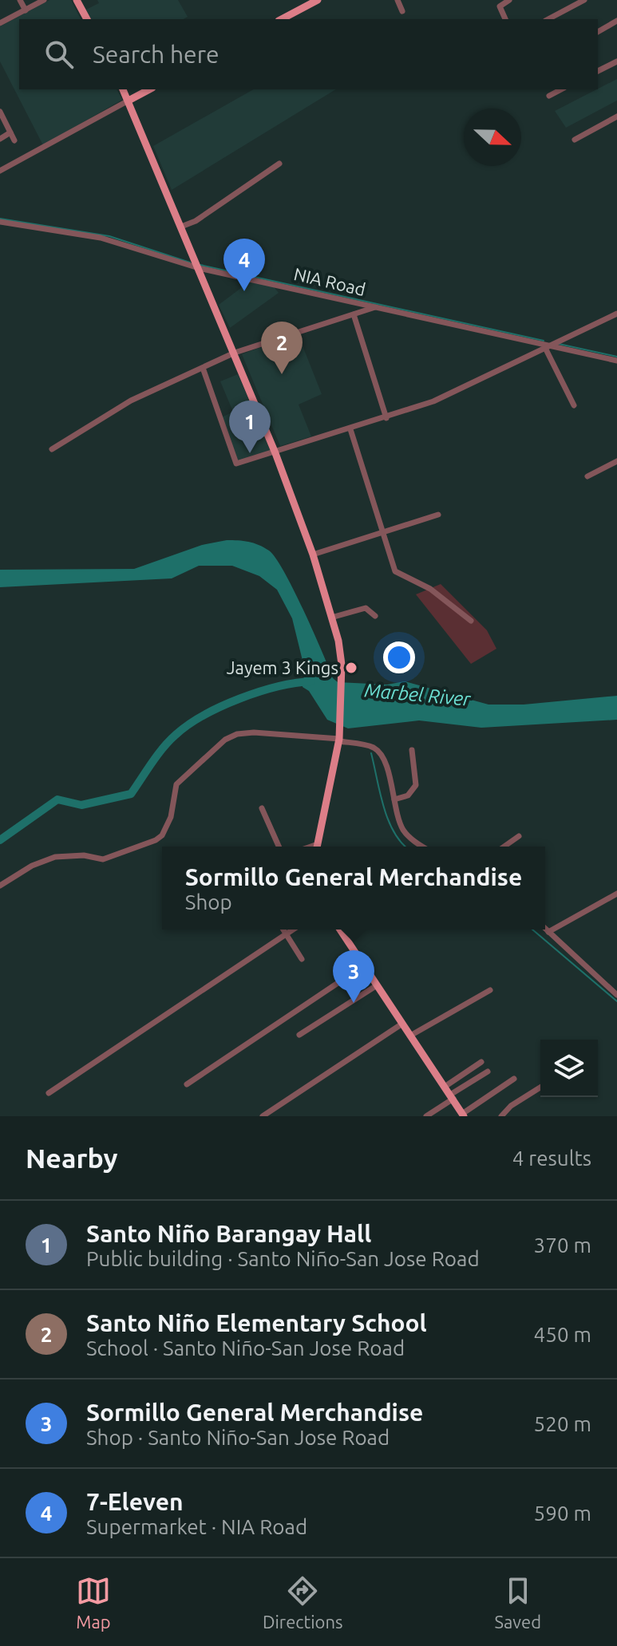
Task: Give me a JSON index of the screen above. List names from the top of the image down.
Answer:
{
  "streets": {
    "street": ["NIA Road"]
  },
  "water": ["Marbel River"],
  "places": ["Jayem 3 Kings"],
  "north": "right",
  "page": {
    "search": "Search here",
    "pins": [
      "4",
      "2",
      "1",
      "3"
    ],
    "popup": ["Sormillo General Merchandise", "Shop"],
    "heading": ["Nearby", "4 results"],
    "list": [
      {
        "mark": "1",
        "name": "Santo Niño Barangay Hall",
        "note": "Public building · Santo Niño-San Jose Road",
        "value": "370 m"
      },
      {
        "mark": "2",
        "name": "Santo Niño Elementary School",
        "note": "School · Santo Niño-San Jose Road",
        "value": "450 m"
      },
      {
        "mark": "3",
        "name": "Sormillo General Merchandise",
        "note": "Shop · Santo Niño-San Jose Road",
        "value": "520 m"
      },
      {
        "mark": "4",
        "name": "7-Eleven",
        "note": "Supermarket · NIA Road",
        "value": "590 m"
      }
    ],
    "nav": ["Map", "Directions", "Saved"]
  }
}
